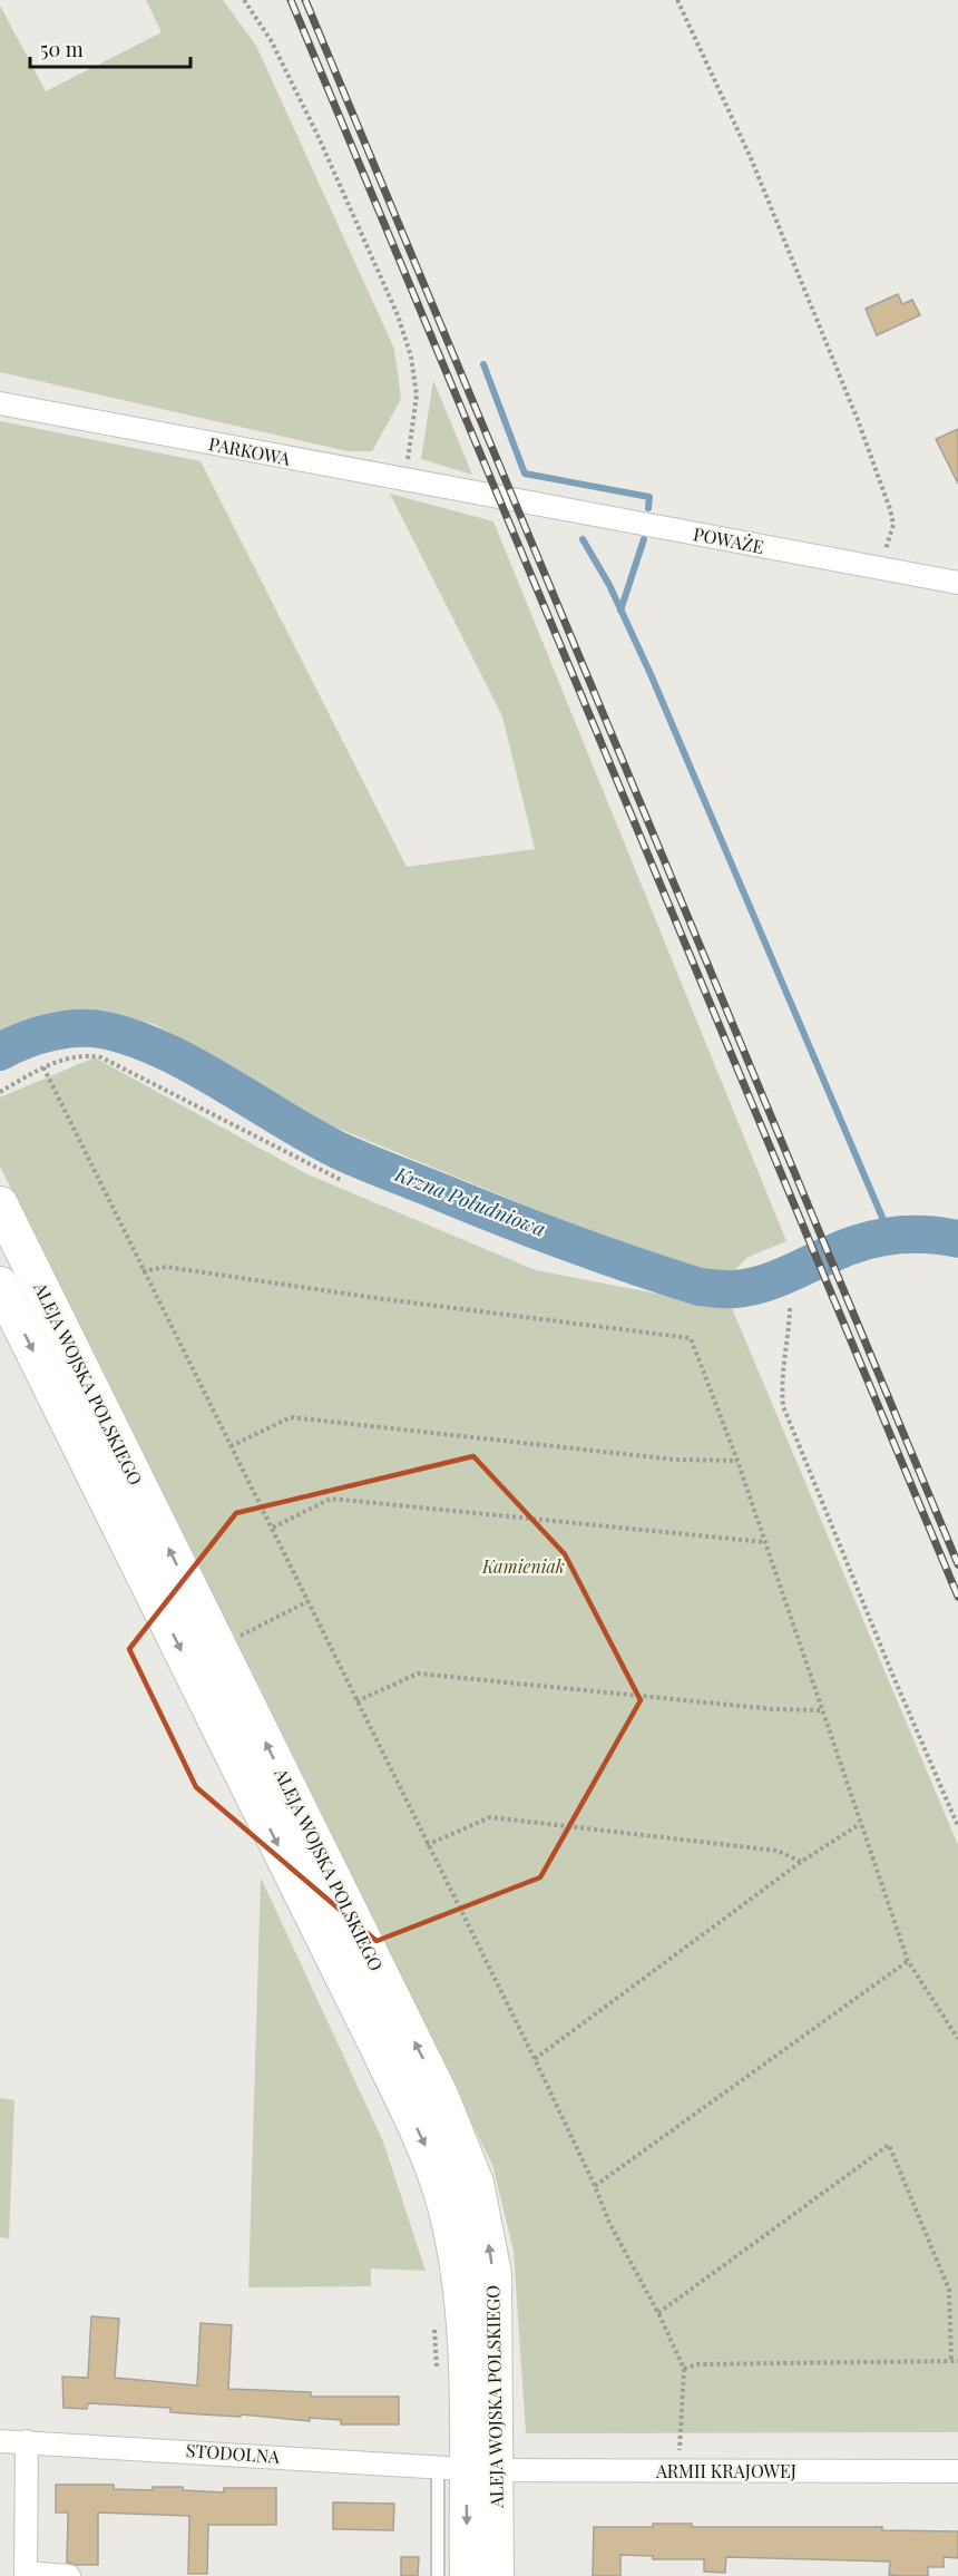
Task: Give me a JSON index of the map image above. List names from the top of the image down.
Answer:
{
  "streets": {
    "main road": ["ALEJA WOJSKA POLSKIEGO"],
    "street": [
      "PARKOWA",
      "POWAŻE",
      "STODOLNA",
      "ARMII KRAJOWEJ"
    ]
  },
  "crossings": [
    ["PARKOWA", "POWAŻE"],
    ["ALEJA WOJSKA POLSKIEGO", "STODOLNA"],
    ["ALEJA WOJSKA POLSKIEGO", "ARMII KRAJOWEJ"],
    ["STODOLNA", "ARMII KRAJOWEJ"]
  ],
  "water": ["Krzna Południowa"],
  "parks": ["Kamieniak"],
  "scale_bar": "50 m"
}
